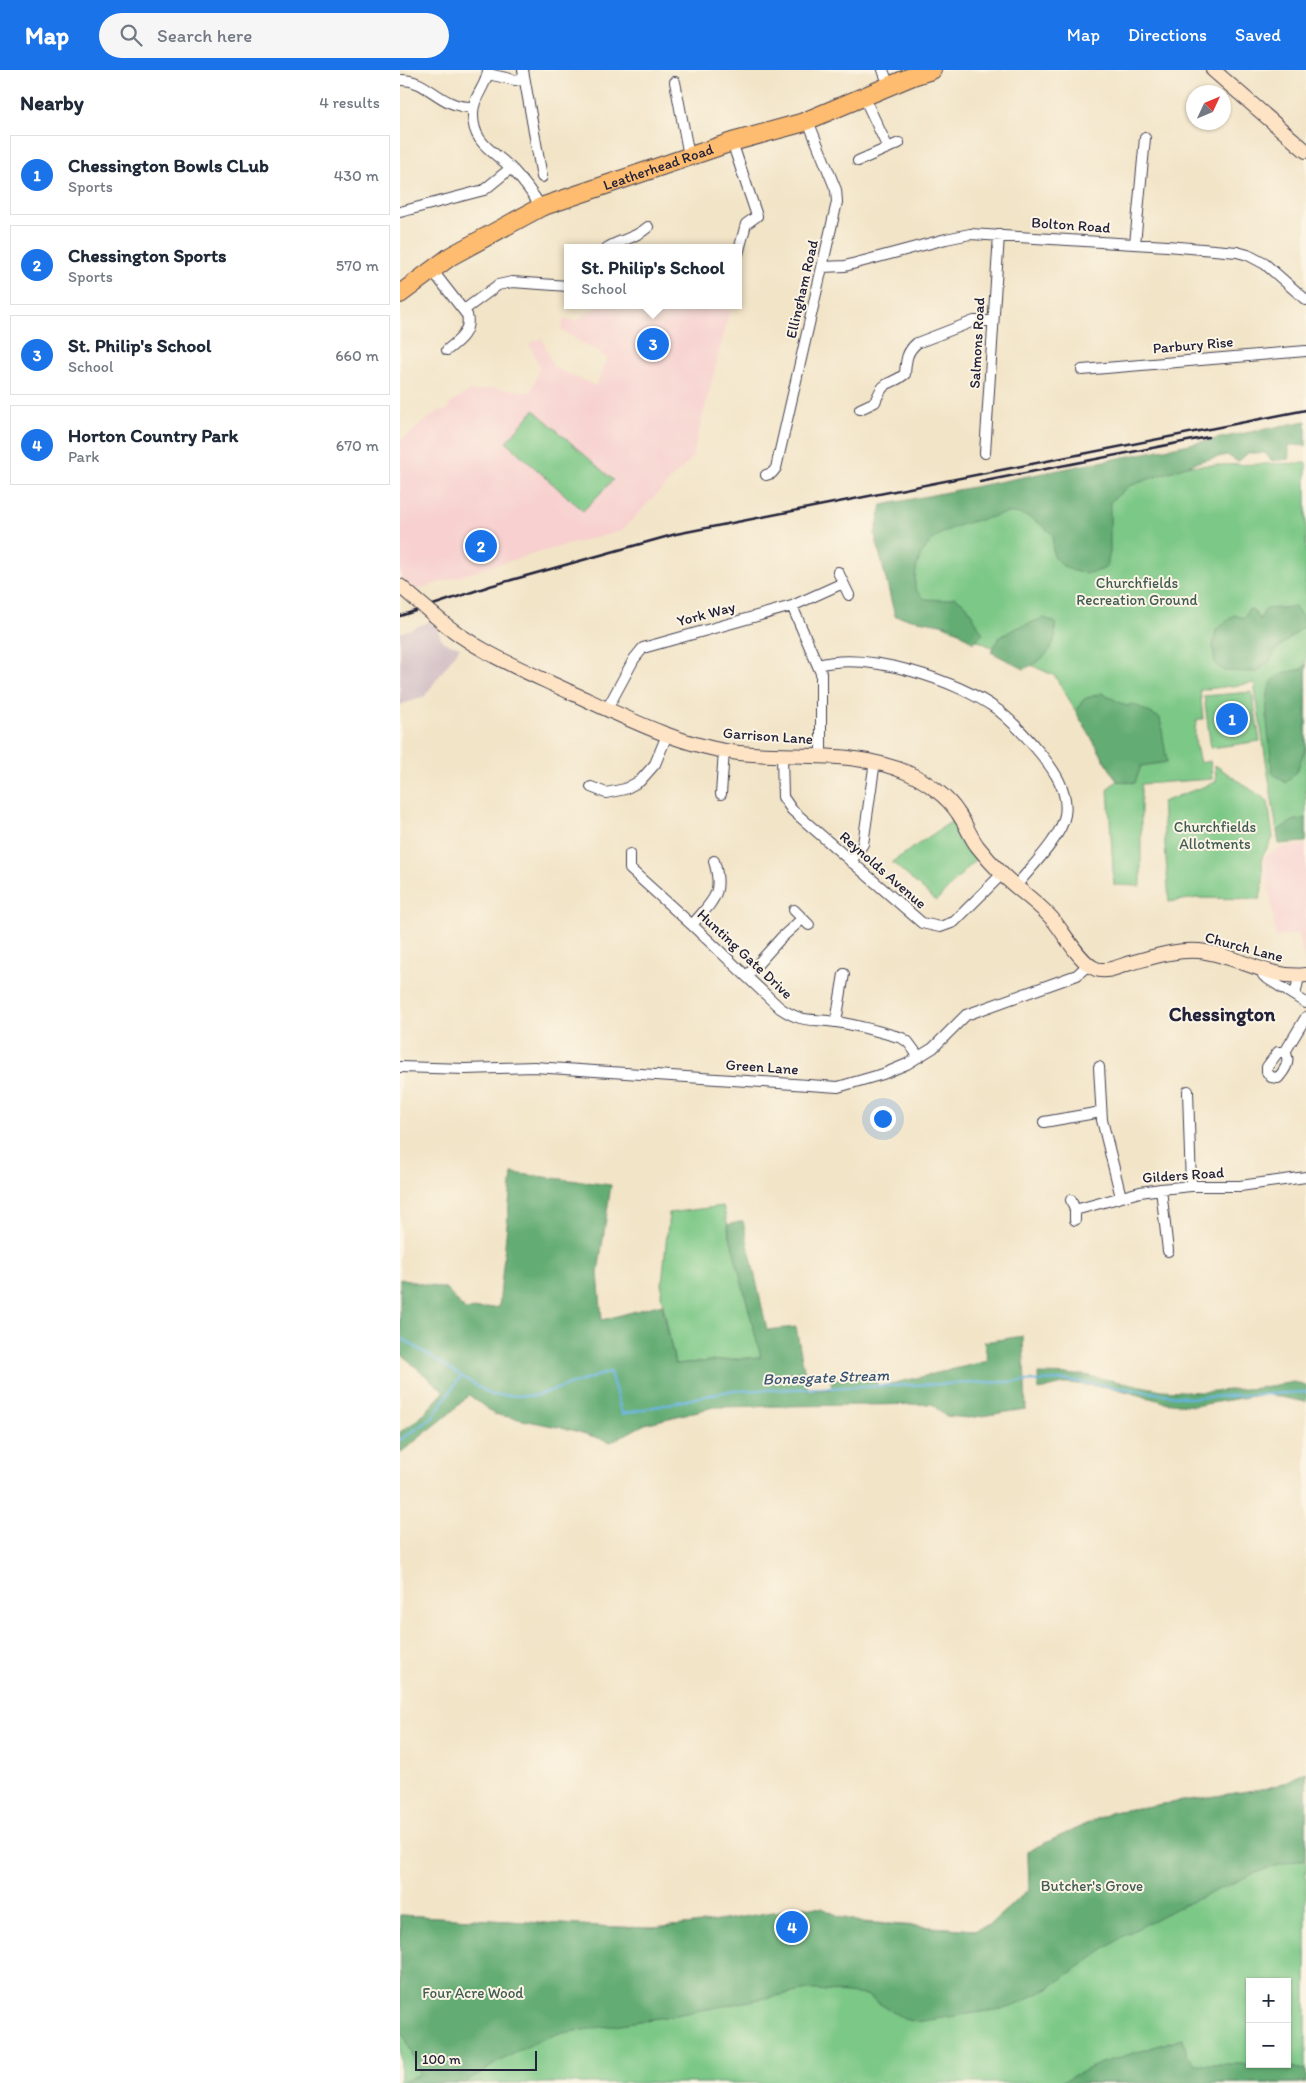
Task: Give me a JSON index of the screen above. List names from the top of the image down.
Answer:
{
  "streets": {
    "highway": ["Leatherhead Road"],
    "street": [
      "Bolton Road",
      "Ellingham Road",
      "Salmons Road",
      "Parbury Rise",
      "York Way",
      "Garrison Lane",
      "Reynolds Avenue",
      "Church Lane",
      "Hunting Gate Drive",
      "Green Lane",
      "Gilders Road"
    ]
  },
  "crossings": [
    ["Leatherhead Road", "Ellingham Road"],
    ["Bolton Road", "Ellingham Road"],
    ["Bolton Road", "Salmons Road"],
    ["York Way", "Garrison Lane"],
    ["Garrison Lane", "Reynolds Avenue"],
    ["Garrison Lane", "Church Lane"],
    ["Garrison Lane", "Green Lane"],
    ["Church Lane", "Green Lane"],
    ["Hunting Gate Drive", "Green Lane"]
  ],
  "districts": ["Chessington"],
  "water": ["Bonesgate Stream"],
  "parks": [
    "Churchfields Recreation Ground",
    "Churchfields Allotments",
    "Butcher's Grove",
    "Four Acre Wood"
  ],
  "scale_bar": "100 m",
  "north": "top right",
  "page": {
    "header": "Map",
    "search": "Search here",
    "nav": ["Map", "Directions", "Saved"],
    "heading": ["Nearby", "4 results"],
    "list": [
      {
        "mark": "1",
        "name": "Chessington Bowls CLub",
        "note": "Sports",
        "value": "430 m"
      },
      {
        "mark": "2",
        "name": "Chessington Sports",
        "note": "Sports",
        "value": "570 m"
      },
      {
        "mark": "3",
        "name": "St. Philip's School",
        "note": "School",
        "value": "660 m"
      },
      {
        "mark": "4",
        "name": "Horton Country Park",
        "note": "Park",
        "value": "670 m"
      }
    ],
    "popup": ["St. Philip's School", "School"],
    "pins": [
      "3",
      "2",
      "1",
      "4"
    ],
    "map_buttons": ["+", "−"],
    "scale": "100 m"
  }
}
